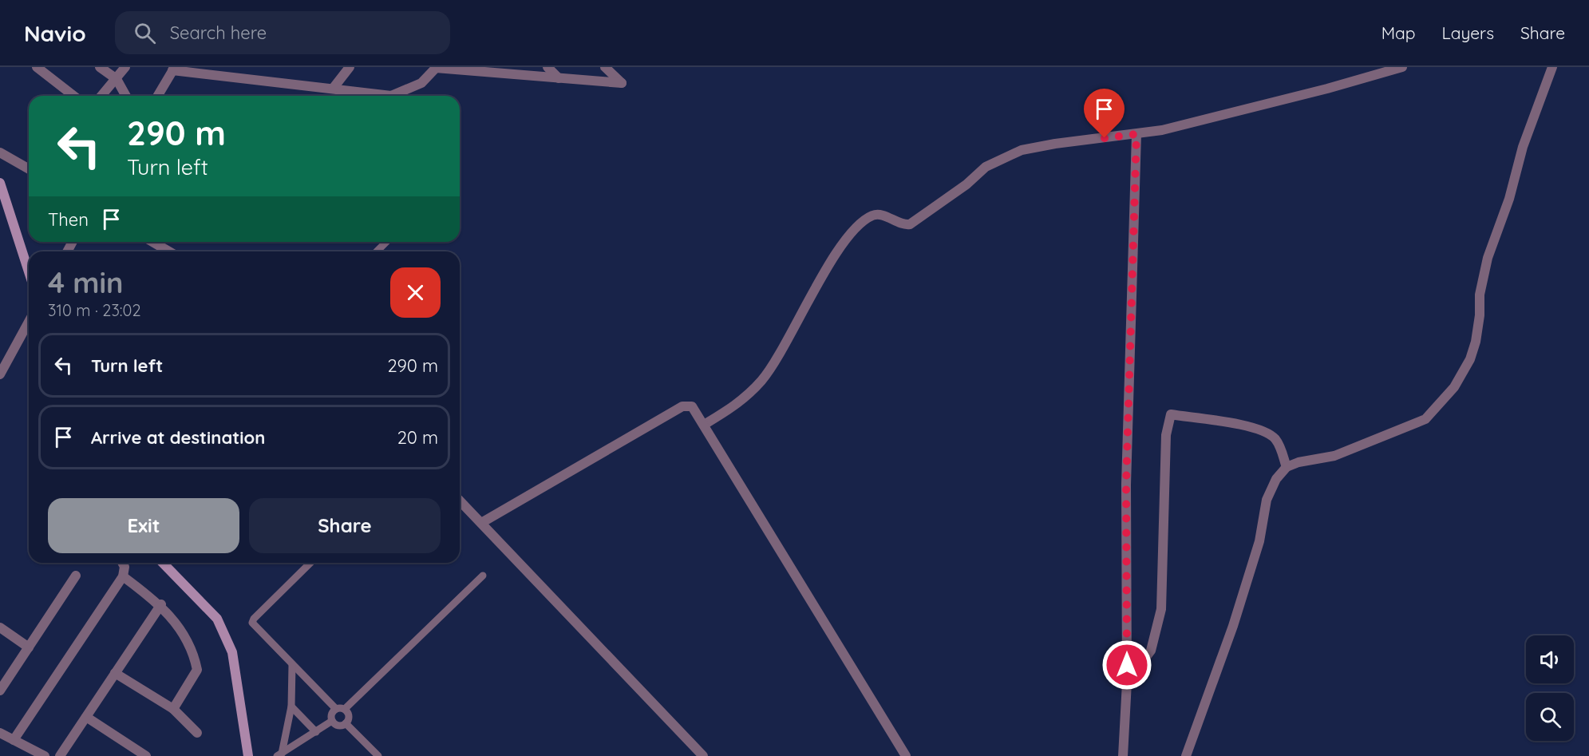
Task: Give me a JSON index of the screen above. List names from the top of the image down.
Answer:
{
  "page": {
    "header": "Navio",
    "search": "Search here",
    "nav": ["Map", "Layers", "Share"],
    "turn": ["290 m", "Turn left"],
    "then": "Then",
    "heading": ["4 min", "310 m · 23:02"],
    "list": [
      {
        "name": "Turn left",
        "value": "290 m"
      },
      {
        "name": "Arrive at destination",
        "value": "20 m"
      }
    ],
    "buttons": ["Exit", "Share"]
  }
}
